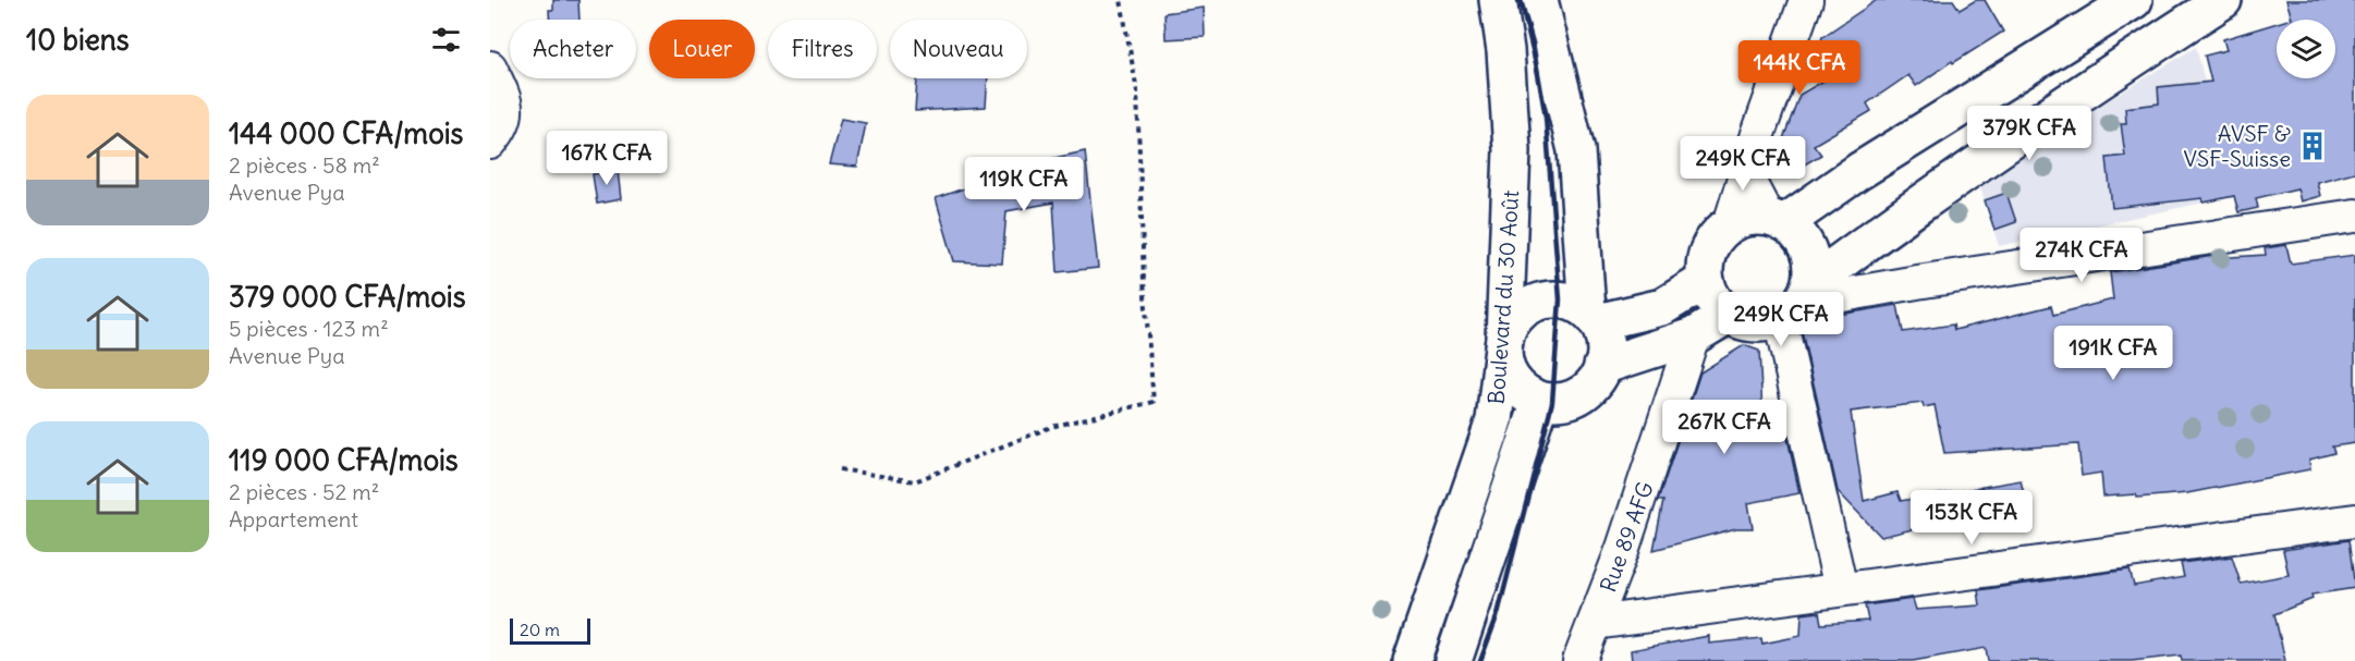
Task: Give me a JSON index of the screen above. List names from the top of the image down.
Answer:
{
  "streets": {
    "main road": ["Boulevard du 30 Août"],
    "street": ["Rue 89 AFG"]
  },
  "places": {
    "building": ["AVSF & VSF-Suisse"]
  },
  "scale_bar": "20 m",
  "page": {
    "heading": "10 biens",
    "chip": [
      "Acheter",
      "Louer",
      "Filtres",
      "Nouveau"
    ],
    "price": [
      "144K CFA",
      "379K CFA",
      "167K CFA",
      "249K CFA",
      "119K CFA",
      "274K CFA",
      "249K CFA",
      "191K CFA",
      "267K CFA",
      "153K CFA"
    ],
    "list": [
      {
        "name": "144 000 CFA/mois",
        "note": "2 pièces · 58 m² · Avenue Pya"
      },
      {
        "name": "379 000 CFA/mois",
        "note": "5 pièces · 123 m² · Avenue Pya"
      },
      {
        "name": "119 000 CFA/mois",
        "note": "2 pièces · 52 m² · Appartement"
      }
    ],
    "scale": "20 m"
  }
}
